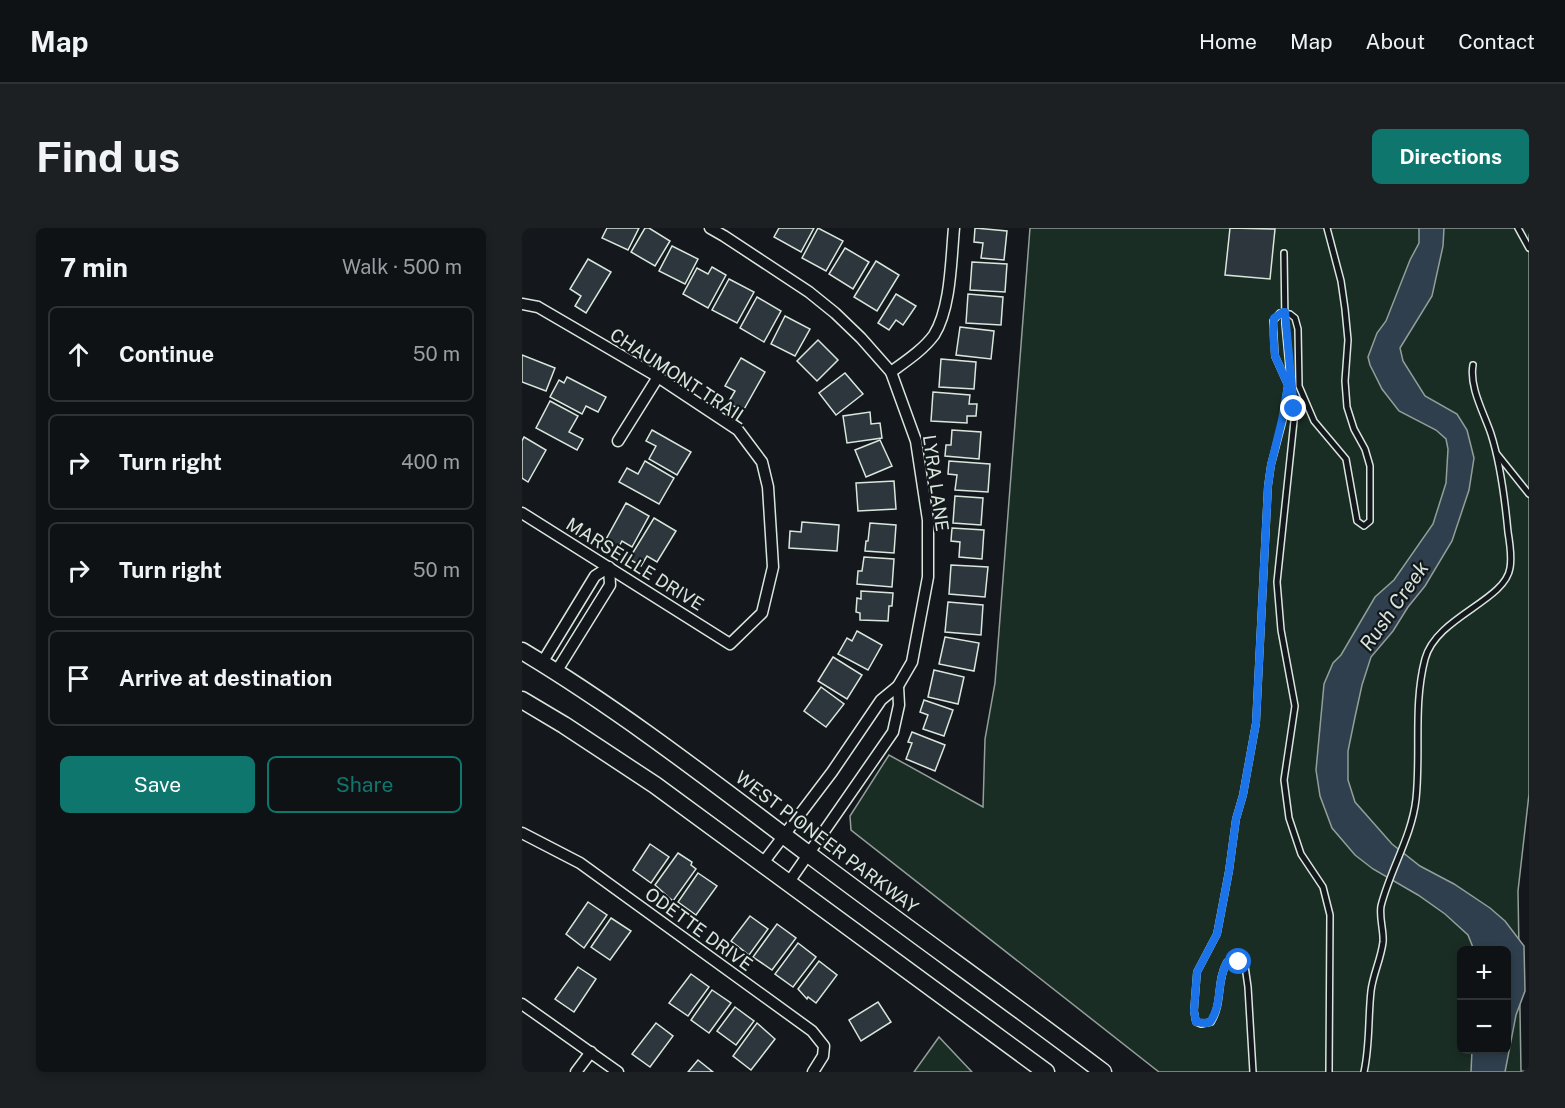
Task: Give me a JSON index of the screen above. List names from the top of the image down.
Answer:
{
  "streets": {
    "main road": ["WEST PIONEER PARKWAY"],
    "street": [
      "CHAUMONT TRAIL",
      "LYRA LANE",
      "MARSEILLE DRIVE",
      "ODETTE DRIVE"
    ]
  },
  "crossings": [
    ["CHAUMONT TRAIL", "MARSEILLE DRIVE"],
    ["LYRA LANE", "WEST PIONEER PARKWAY"]
  ],
  "water": ["Rush Creek"],
  "page": {
    "header": "Map",
    "nav": [
      "Home",
      "Map",
      "About",
      "Contact"
    ],
    "buttons": [
      "Directions",
      ["Save", "Share"]
    ],
    "title": "Find us",
    "heading": ["7 min", "Walk · 500 m"],
    "list": [
      ["Continue", "50 m"],
      ["Turn right", "400 m"],
      ["Turn right", "50 m"],
      "Arrive at destination"
    ],
    "map_buttons": ["+", "−"]
  }
}
